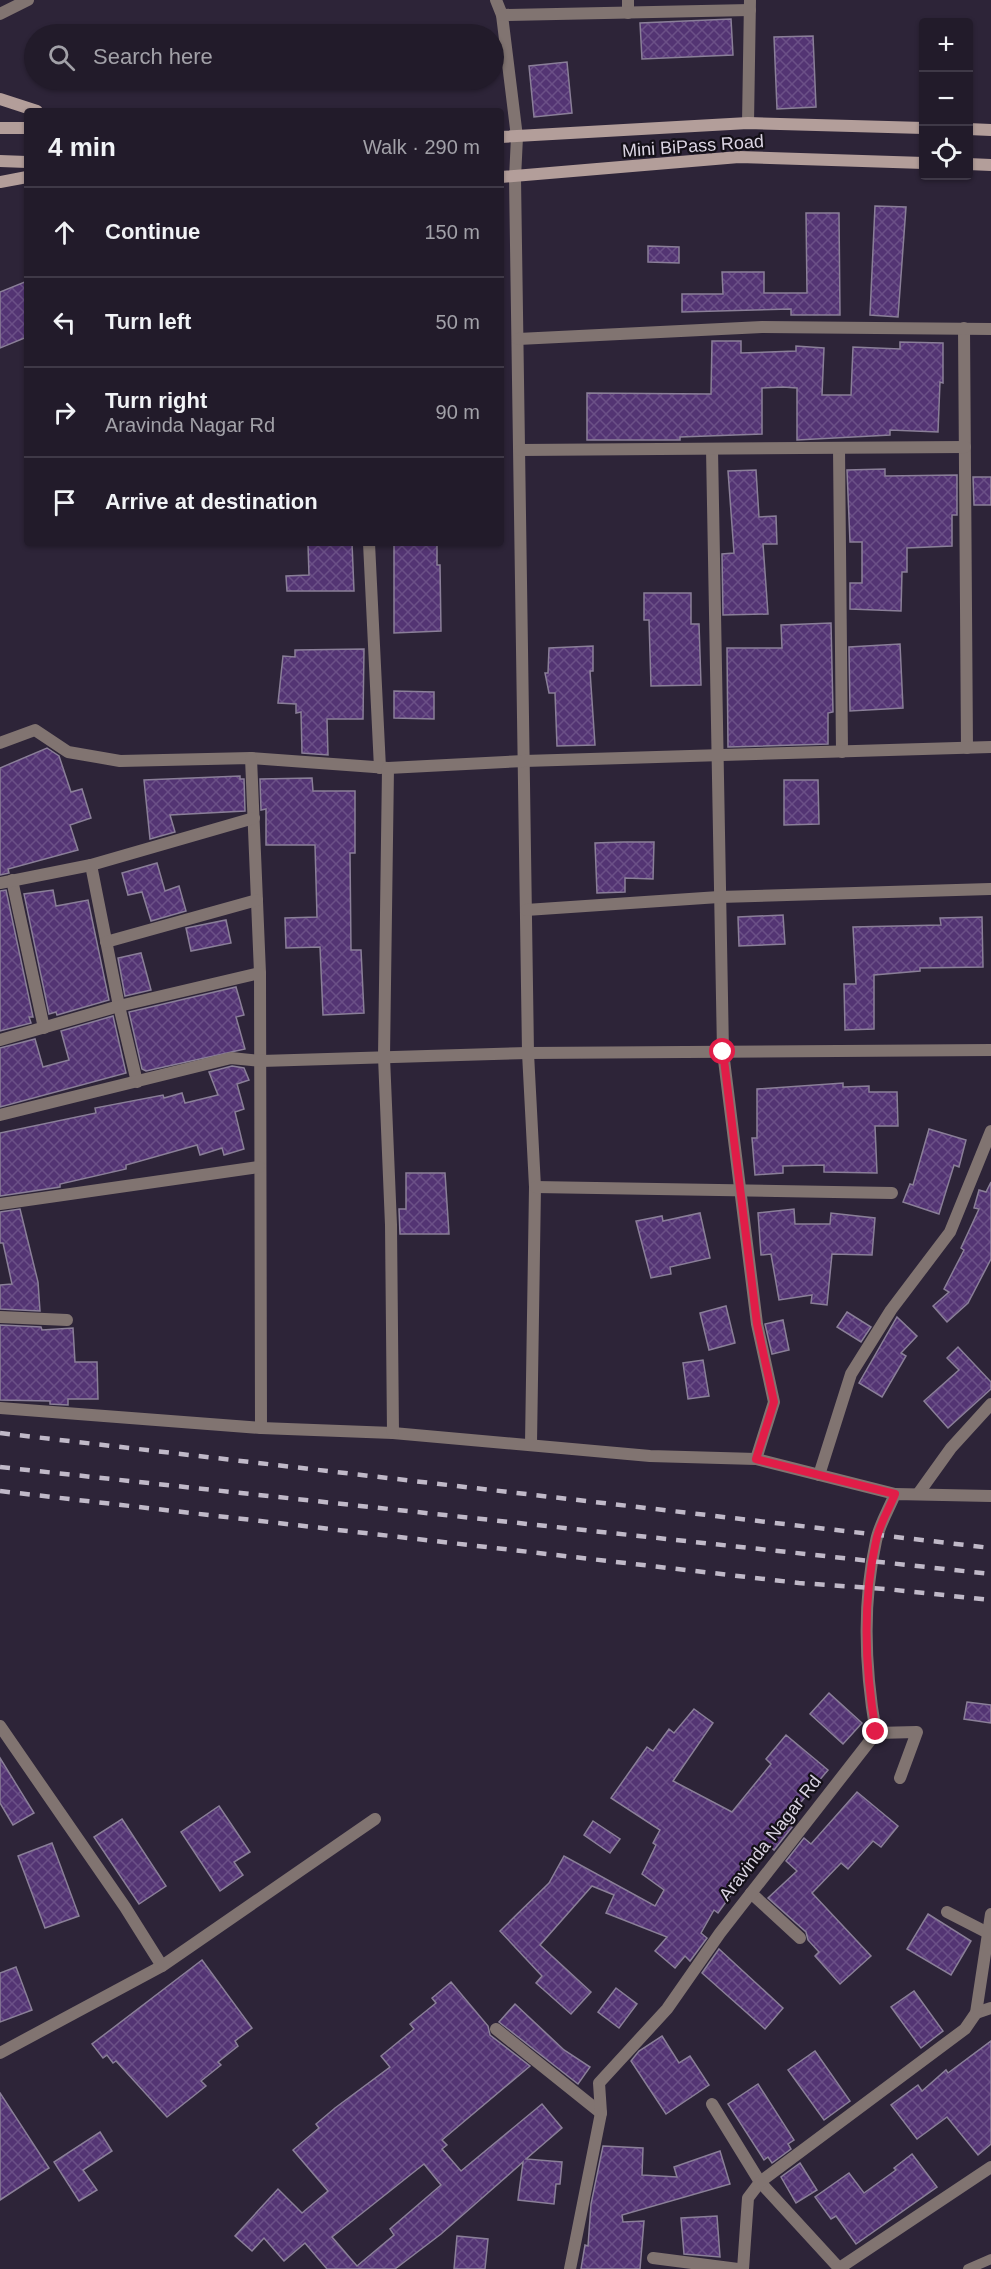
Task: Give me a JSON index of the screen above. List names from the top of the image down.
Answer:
{
  "streets": {
    "main road": ["Mini BiPass Road"],
    "street": ["Aravinda Nagar Rd"]
  },
  "page": {
    "map_buttons": ["+", "−"],
    "search": "Search here",
    "heading": ["4 min", "Walk · 290 m"],
    "list": [
      ["Continue", "150 m"],
      ["Turn left", "50 m"],
      ["Turn right", "Aravinda Nagar Rd", "90 m"],
      "Arrive at destination"
    ]
  }
}
